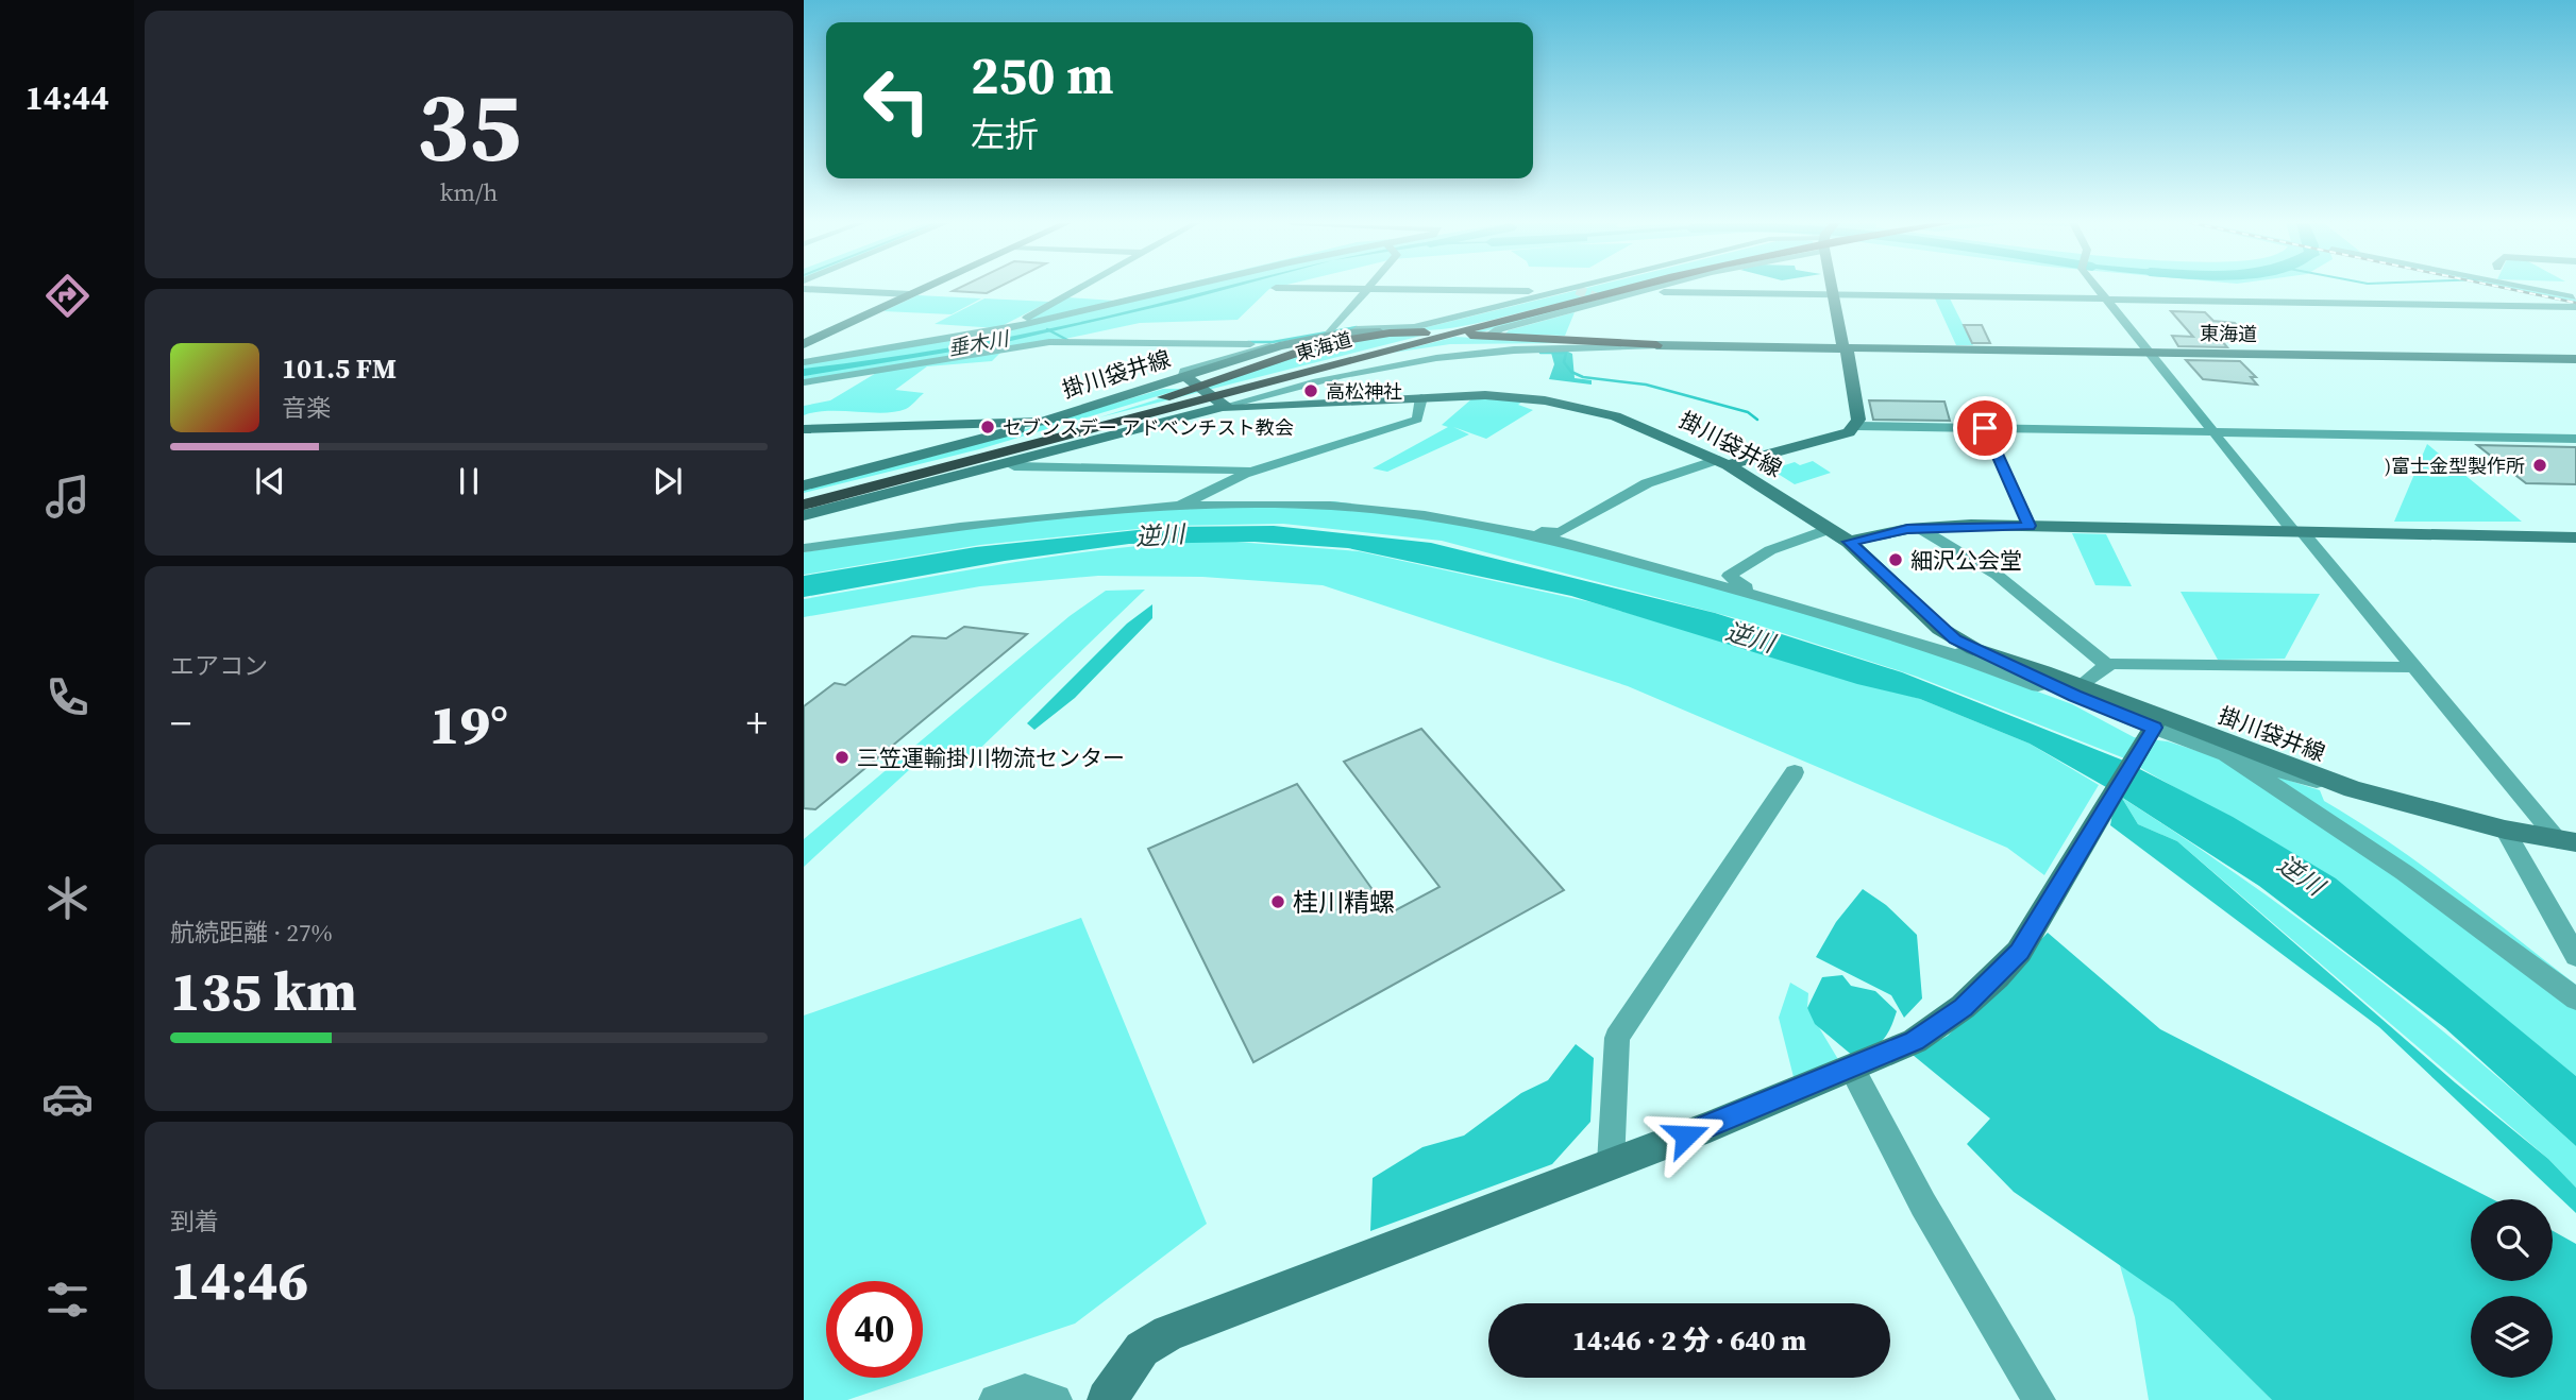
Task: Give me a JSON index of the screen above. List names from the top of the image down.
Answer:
{
  "streets": {
    "highway": ["東海道"],
    "street": ["掛川袋井線"]
  },
  "crossings": [
    ["東海道", "掛川袋井線"]
  ],
  "water": ["垂木川", "逆川"],
  "places": [
    "高松神社",
    "セブンスデー アドベンチスト教会",
    ")富士金型製作所",
    "細沢公会堂",
    "三笠運輸掛川物流センター",
    "桂川精螺"
  ],
  "page": {
    "tabs": "14:44",
    "tile": [
      ["35", "km/h"],
      "エアコン",
      ["航続距離 · 27%", "135 km"],
      ["到着", "14:46"]
    ],
    "turn": ["250 m", "左折"],
    "song": ["101.5 FM", "音楽"],
    "heat": ["−", "19°", "+"],
    "limit": "40",
    "trip": "14:46 · 2 分 · 640 m"
  }
}
